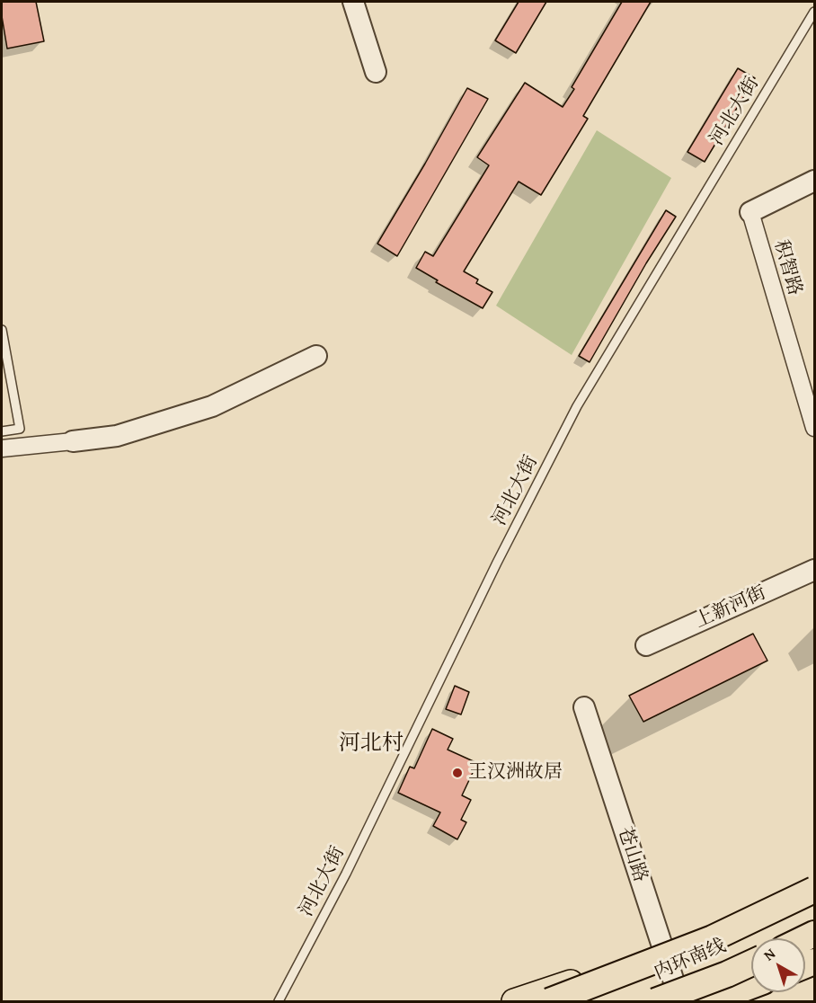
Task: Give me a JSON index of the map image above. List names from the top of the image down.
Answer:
{
  "streets": {
    "highway": ["内环南线"],
    "street": ["积智路", "上新河街", "苍山路"],
    "lane": ["河北大街"]
  },
  "districts": ["河北村"],
  "places": ["王汉洲故居"],
  "north": "top left"
}
